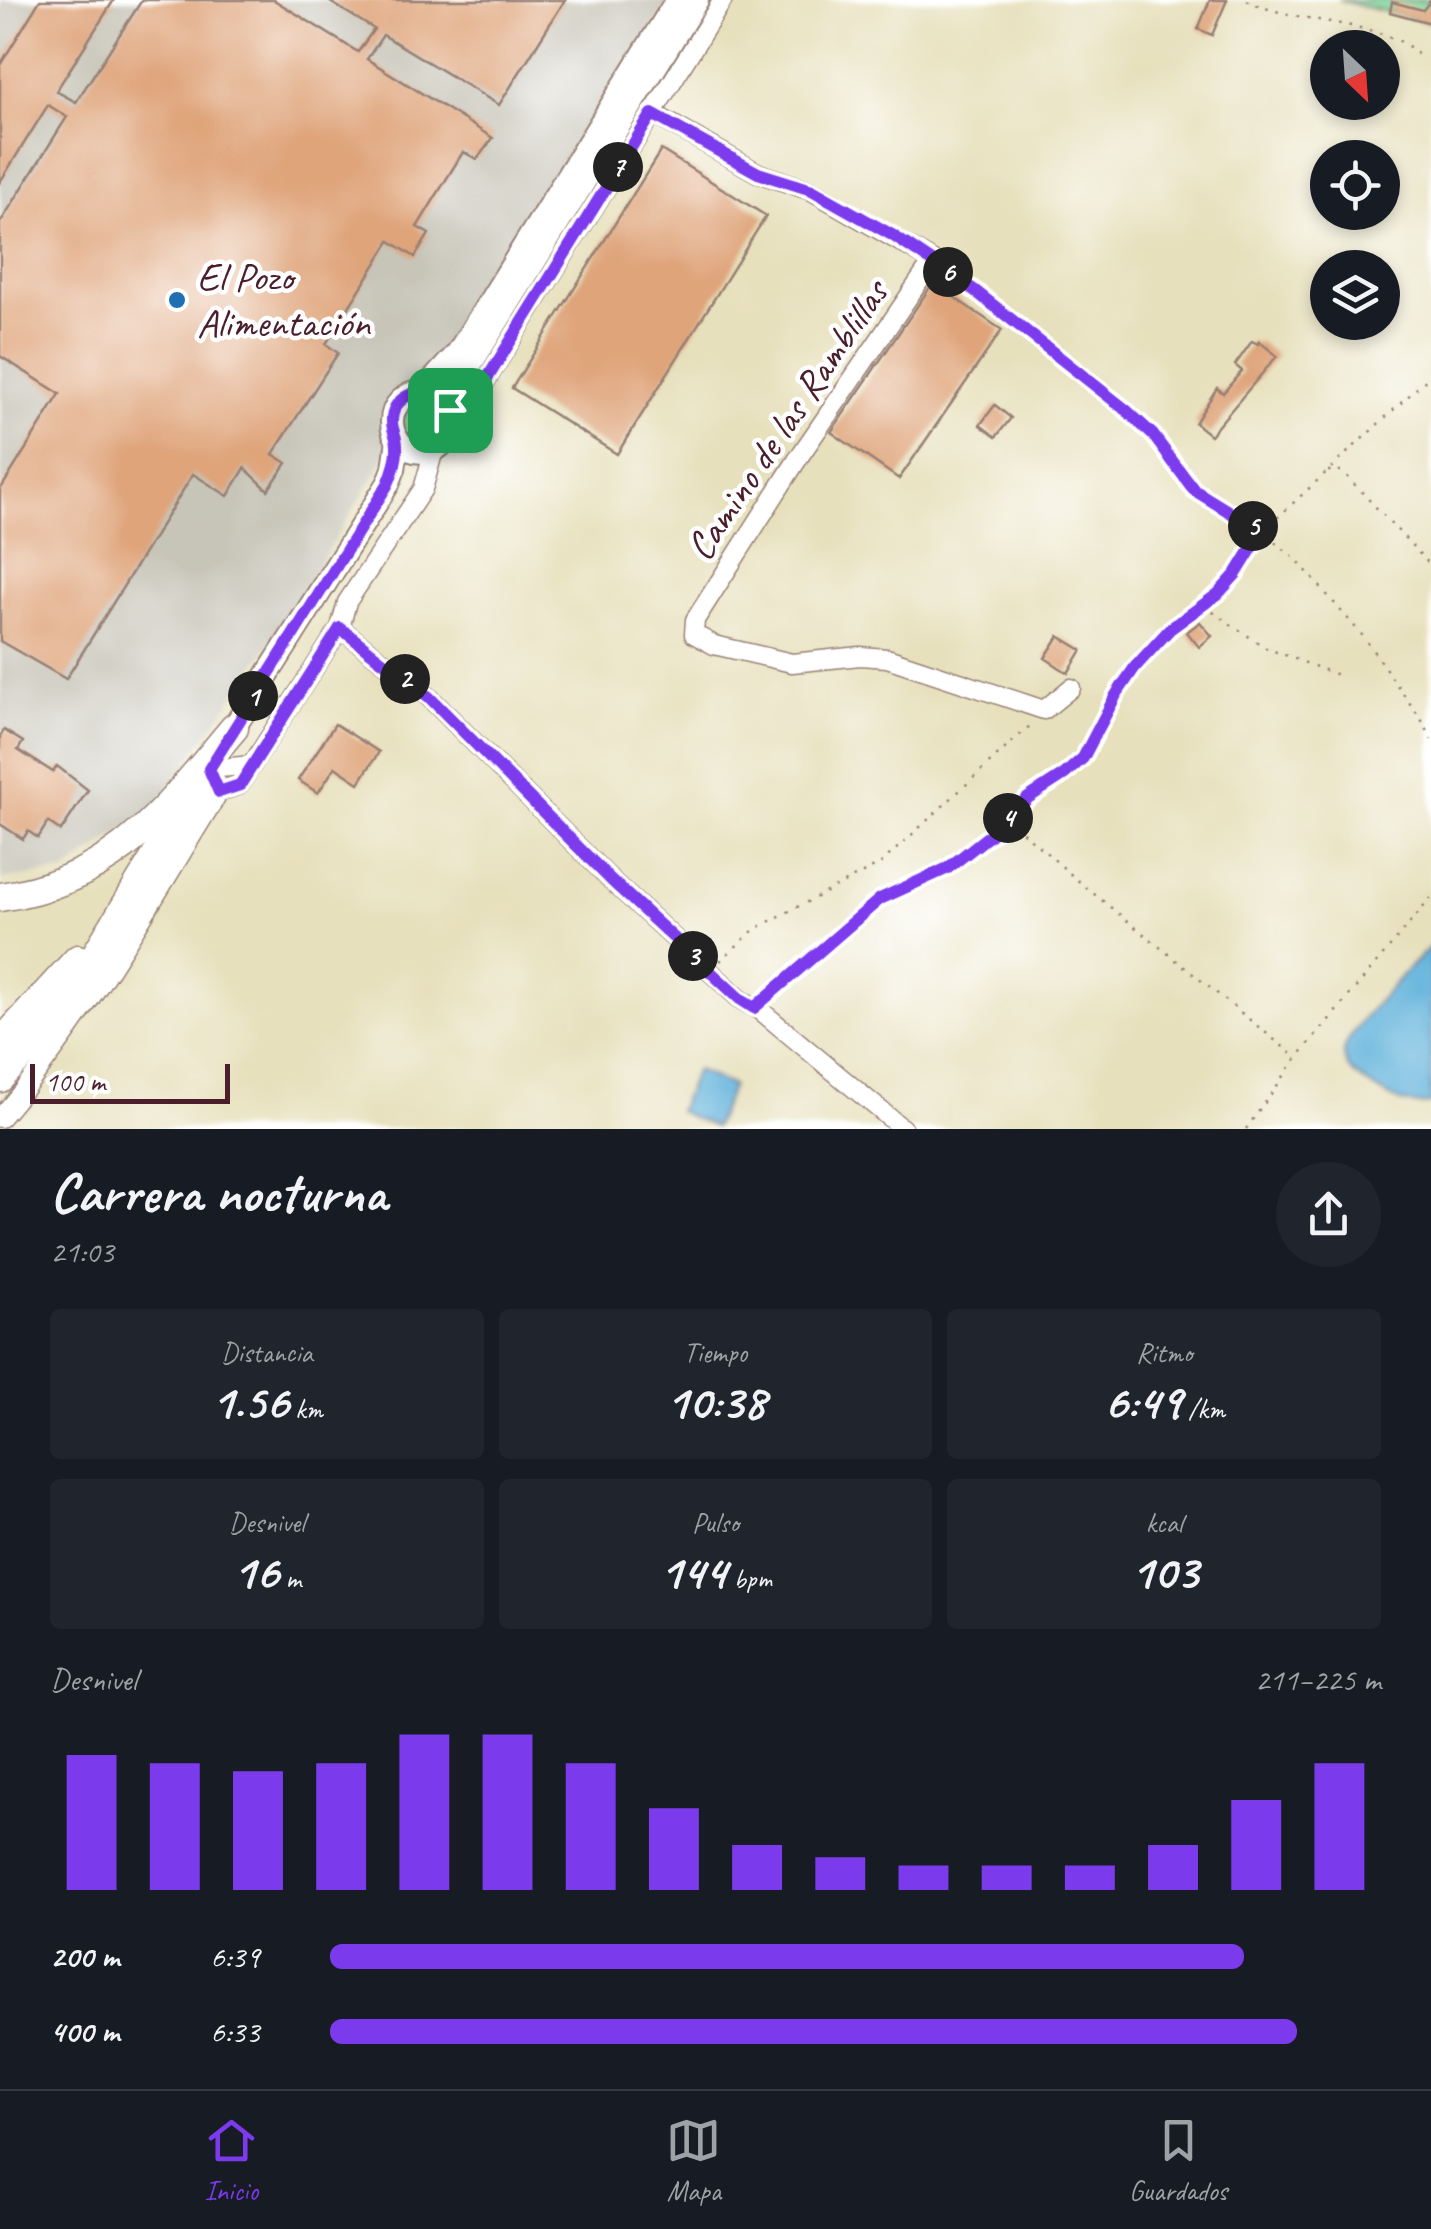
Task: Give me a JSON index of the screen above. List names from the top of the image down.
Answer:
{
  "streets": {
    "street": ["Camino de las Ramblillas"]
  },
  "places": ["El Pozo Alimentación"],
  "scale_bar": "100 m",
  "north": "bottom right",
  "page": {
    "pins": [
      "7",
      "6",
      "5",
      "2",
      "1",
      "4",
      "3"
    ],
    "scale": "100 m",
    "heading": ["Carrera nocturna", "21:03"],
    "stats": [
      ["Distancia", "1.56 km"],
      ["Tiempo", "10:38"],
      ["Ritmo", "6:49 /km"],
      ["Desnivel", "16 m"],
      ["Pulso", "144 bpm"],
      ["kcal", "103"]
    ],
    "chart": ["Desnivel", "211–225 m"],
    "list": [
      {
        "name": "200 m",
        "note": "6:39"
      },
      {
        "name": "400 m",
        "note": "6:33"
      }
    ],
    "tabs": ["Inicio", "Mapa", "Guardados"]
  }
}
